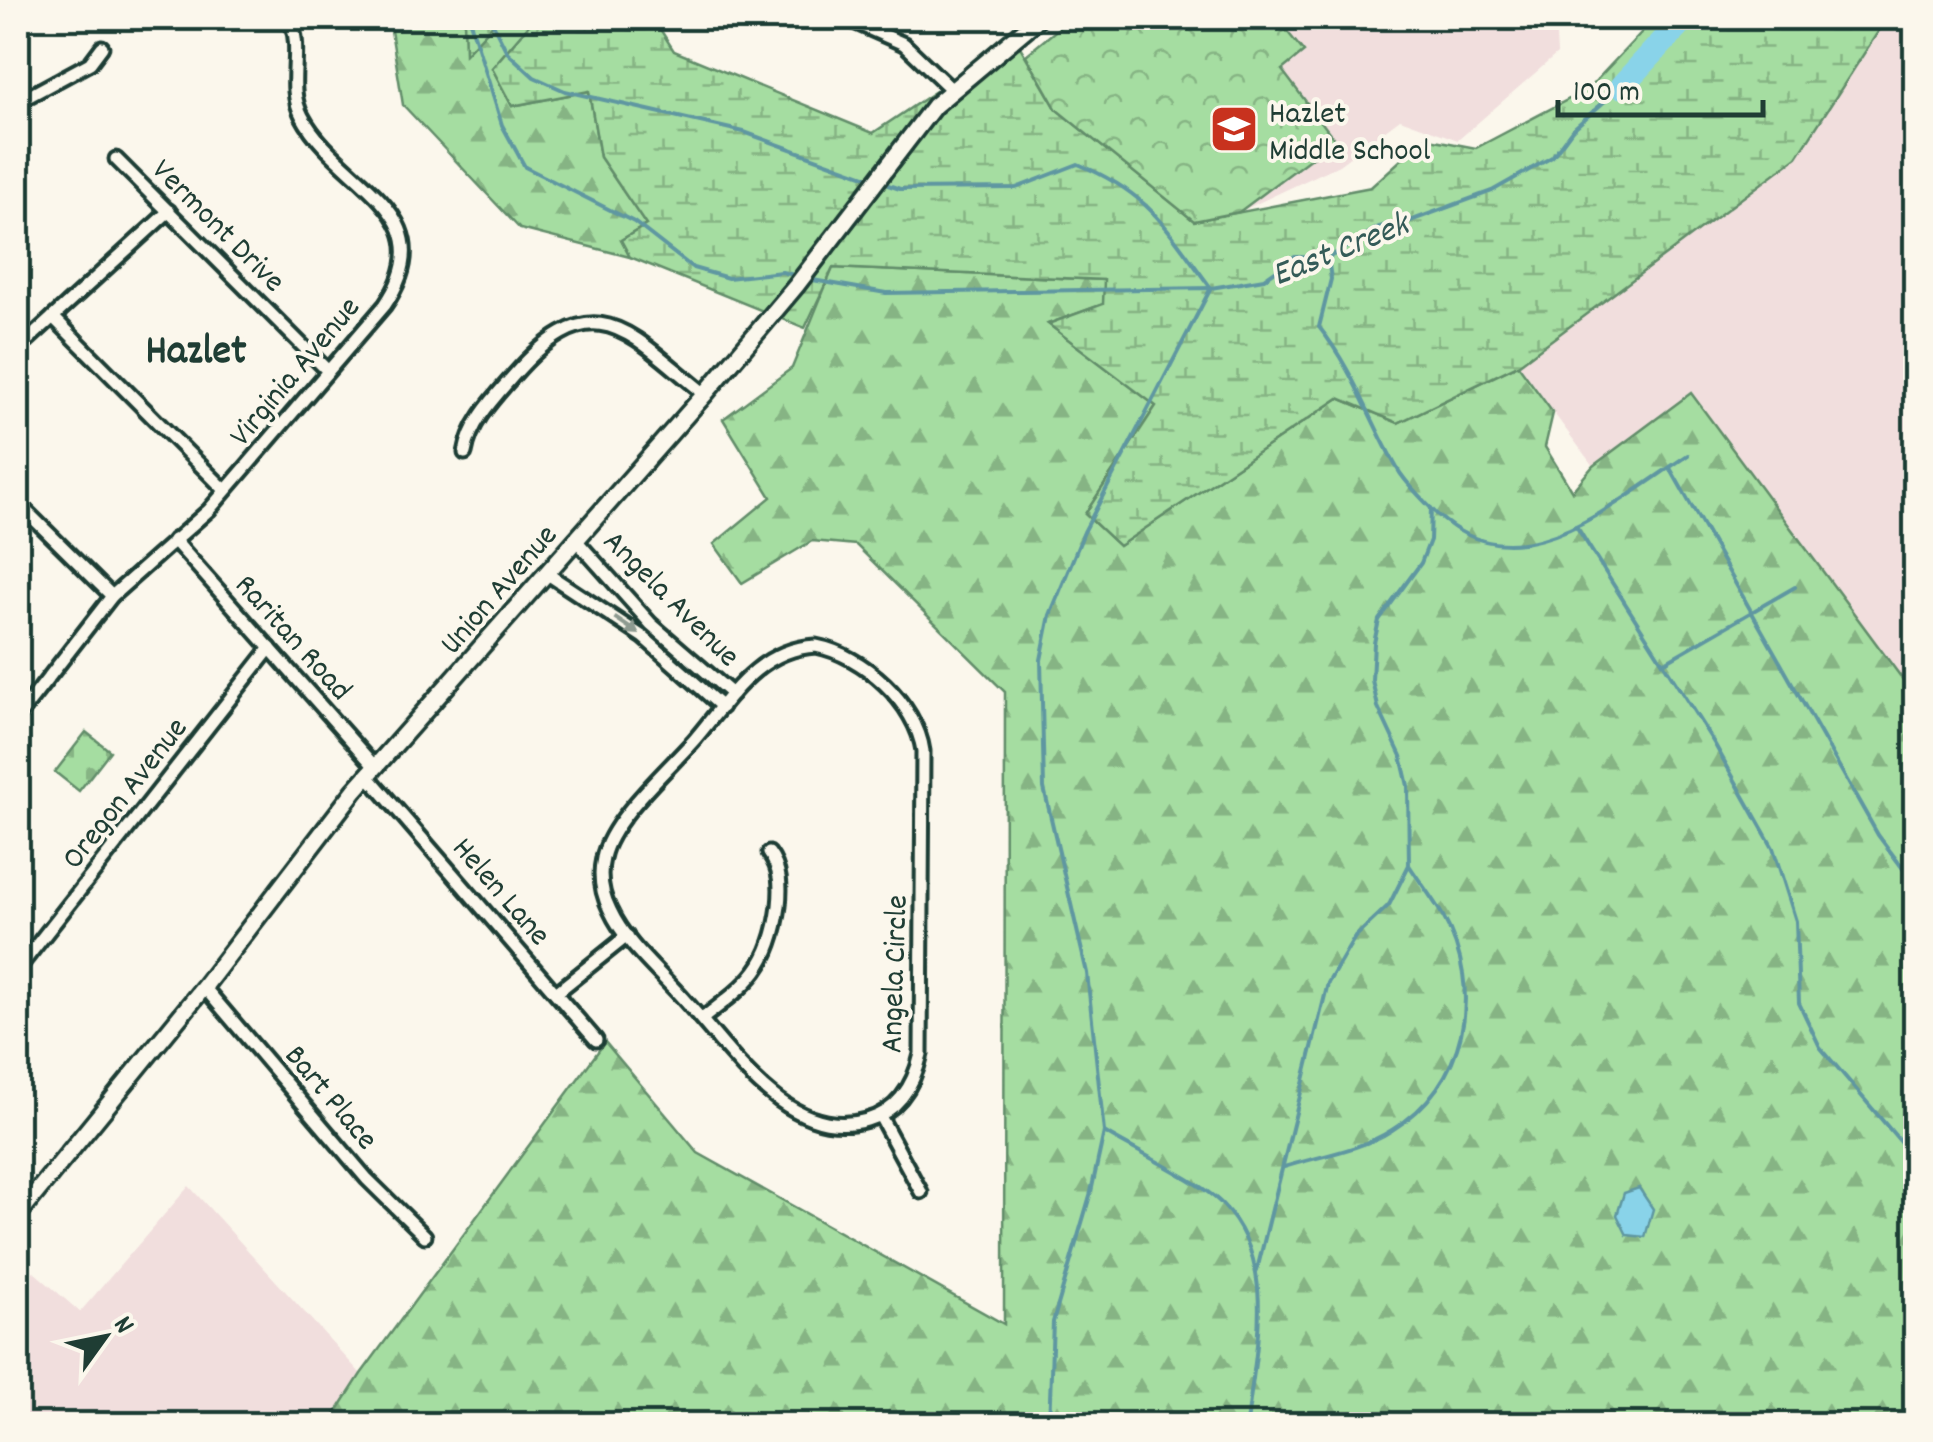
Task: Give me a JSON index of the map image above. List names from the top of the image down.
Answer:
{
  "streets": {
    "street": [
      "Vermont Drive",
      "Virginia Avenue",
      "Union Avenue",
      "Angela Avenue",
      "Raritan Road",
      "Oregon Avenue",
      "Helen Lane",
      "Angela Circle",
      "Bart Place"
    ]
  },
  "crossings": [
    ["Vermont Drive", "Virginia Avenue"],
    ["Virginia Avenue", "Raritan Road"],
    ["Union Avenue", "Angela Avenue"],
    ["Union Avenue", "Raritan Road"],
    ["Union Avenue", "Helen Lane"],
    ["Union Avenue", "Bart Place"],
    ["Angela Avenue", "Angela Circle"],
    ["Raritan Road", "Oregon Avenue"],
    ["Raritan Road", "Helen Lane"]
  ],
  "districts": ["Hazlet"],
  "water": ["East Creek"],
  "places": {
    "school or university": ["Hazlet Middle School"]
  },
  "scale_bar": "100 m",
  "north": "top right"
}
